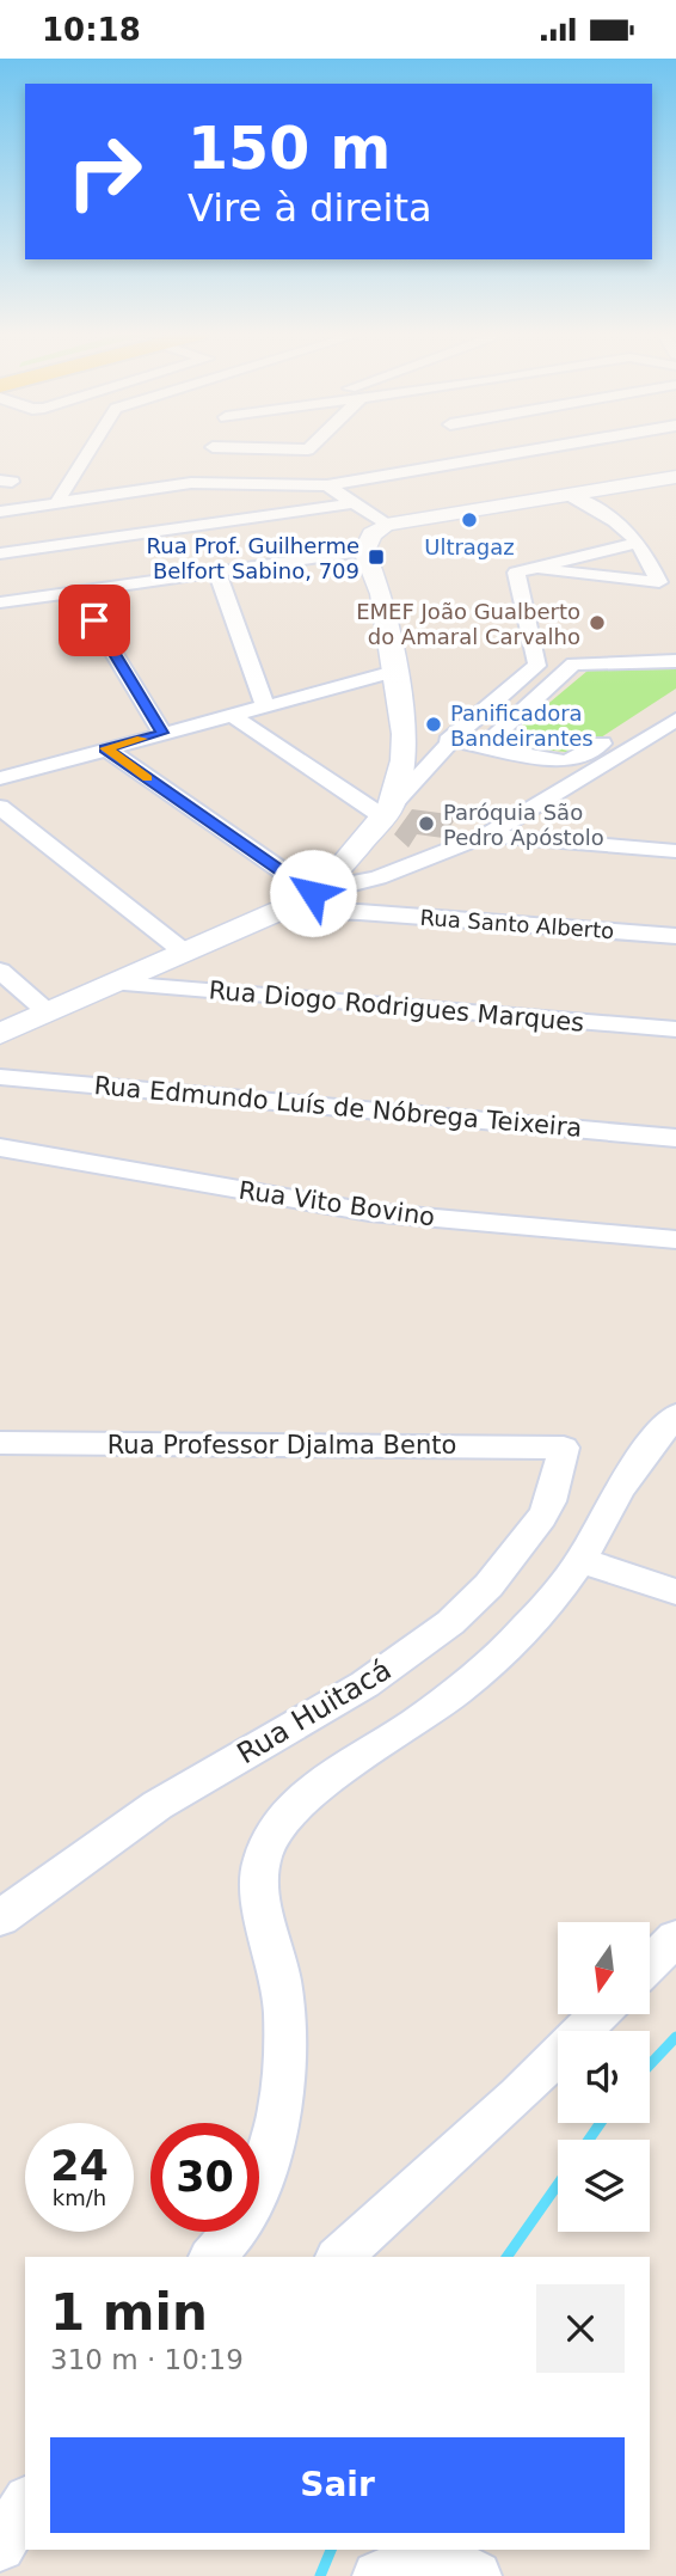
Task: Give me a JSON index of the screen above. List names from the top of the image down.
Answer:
{
  "streets": {
    "street": [
      "Rua Santo Alberto",
      "Rua Diogo Rodrigues Marques",
      "Rua Edmundo Luís de Nóbrega Teixeira",
      "Rua Vito Bovino",
      "Rua Professor Djalma Bento",
      "Rua Huitacá"
    ]
  },
  "crossings": [
    ["Rua Professor Djalma Bento", "Rua Huitacá"]
  ],
  "places": {
    "other": [
      "Ultragaz",
      "EMEF João Gualberto do Amaral Carvalho",
      "Panificadora Bandeirantes",
      "Paróquia São Pedro Apóstolo"
    ],
    "transit": ["Rua Prof. Guilherme Belfort Sabino, 709"]
  },
  "north": "bottom",
  "page": {
    "status": "10:18",
    "turn": ["150 m", "Vire à direita"],
    "speed": "24 km/h",
    "limit": "30",
    "heading": ["1 min", "310 m · 10:19"],
    "buttons": "Sair"
  }
}
